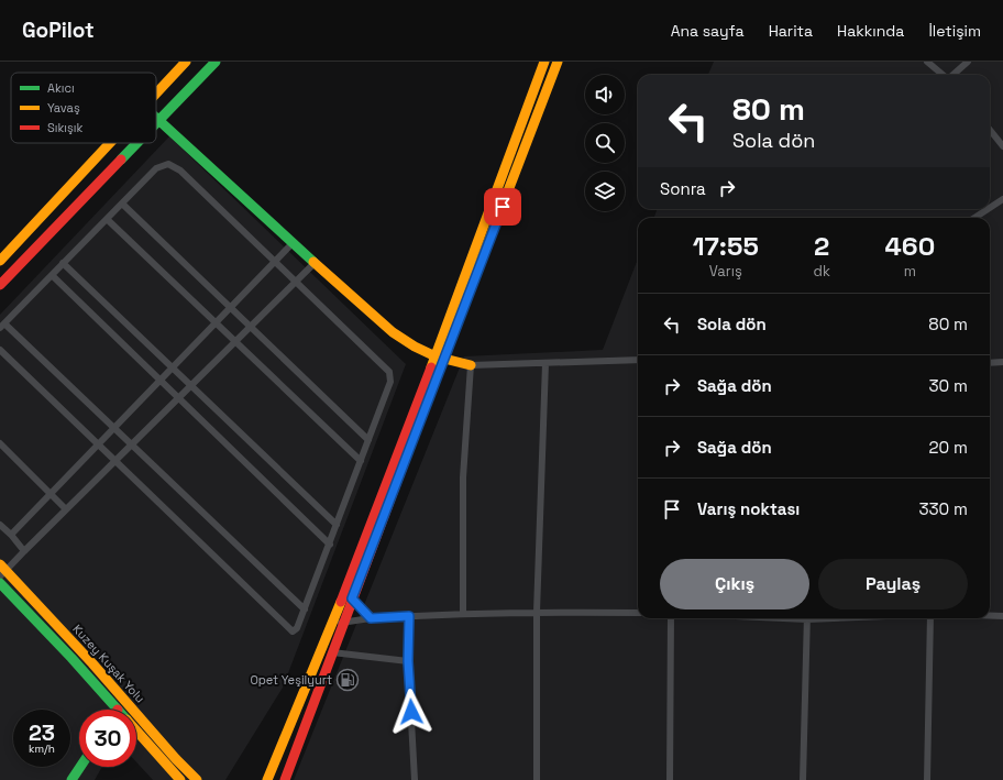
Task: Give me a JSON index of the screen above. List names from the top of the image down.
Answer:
{
  "streets": {
    "street": ["Kuzey Kuşak Yolu"]
  },
  "places": {
    "fuel station": ["Opet Yeşilyurt"]
  },
  "legend": ["Akıcı", "Yavaş", "Sıkışık"],
  "page": {
    "header": "GoPilot",
    "nav": [
      "Ana sayfa",
      "Harita",
      "Hakkında",
      "İletişim"
    ],
    "turn": ["80 m", "Sola dön"],
    "then": "Sonra",
    "eta": [
      "17:55",
      "Varış",
      "2",
      "dk",
      "460",
      "m"
    ],
    "list": [
      {
        "name": "Sola dön",
        "value": "80 m"
      },
      {
        "name": "Sağa dön",
        "value": "30 m"
      },
      {
        "name": "Sağa dön",
        "value": "20 m"
      },
      {
        "name": "Varış noktası",
        "value": "330 m"
      }
    ],
    "buttons": ["Çıkış", "Paylaş"],
    "speed": "23 km/h",
    "limit": "30"
  }
}
